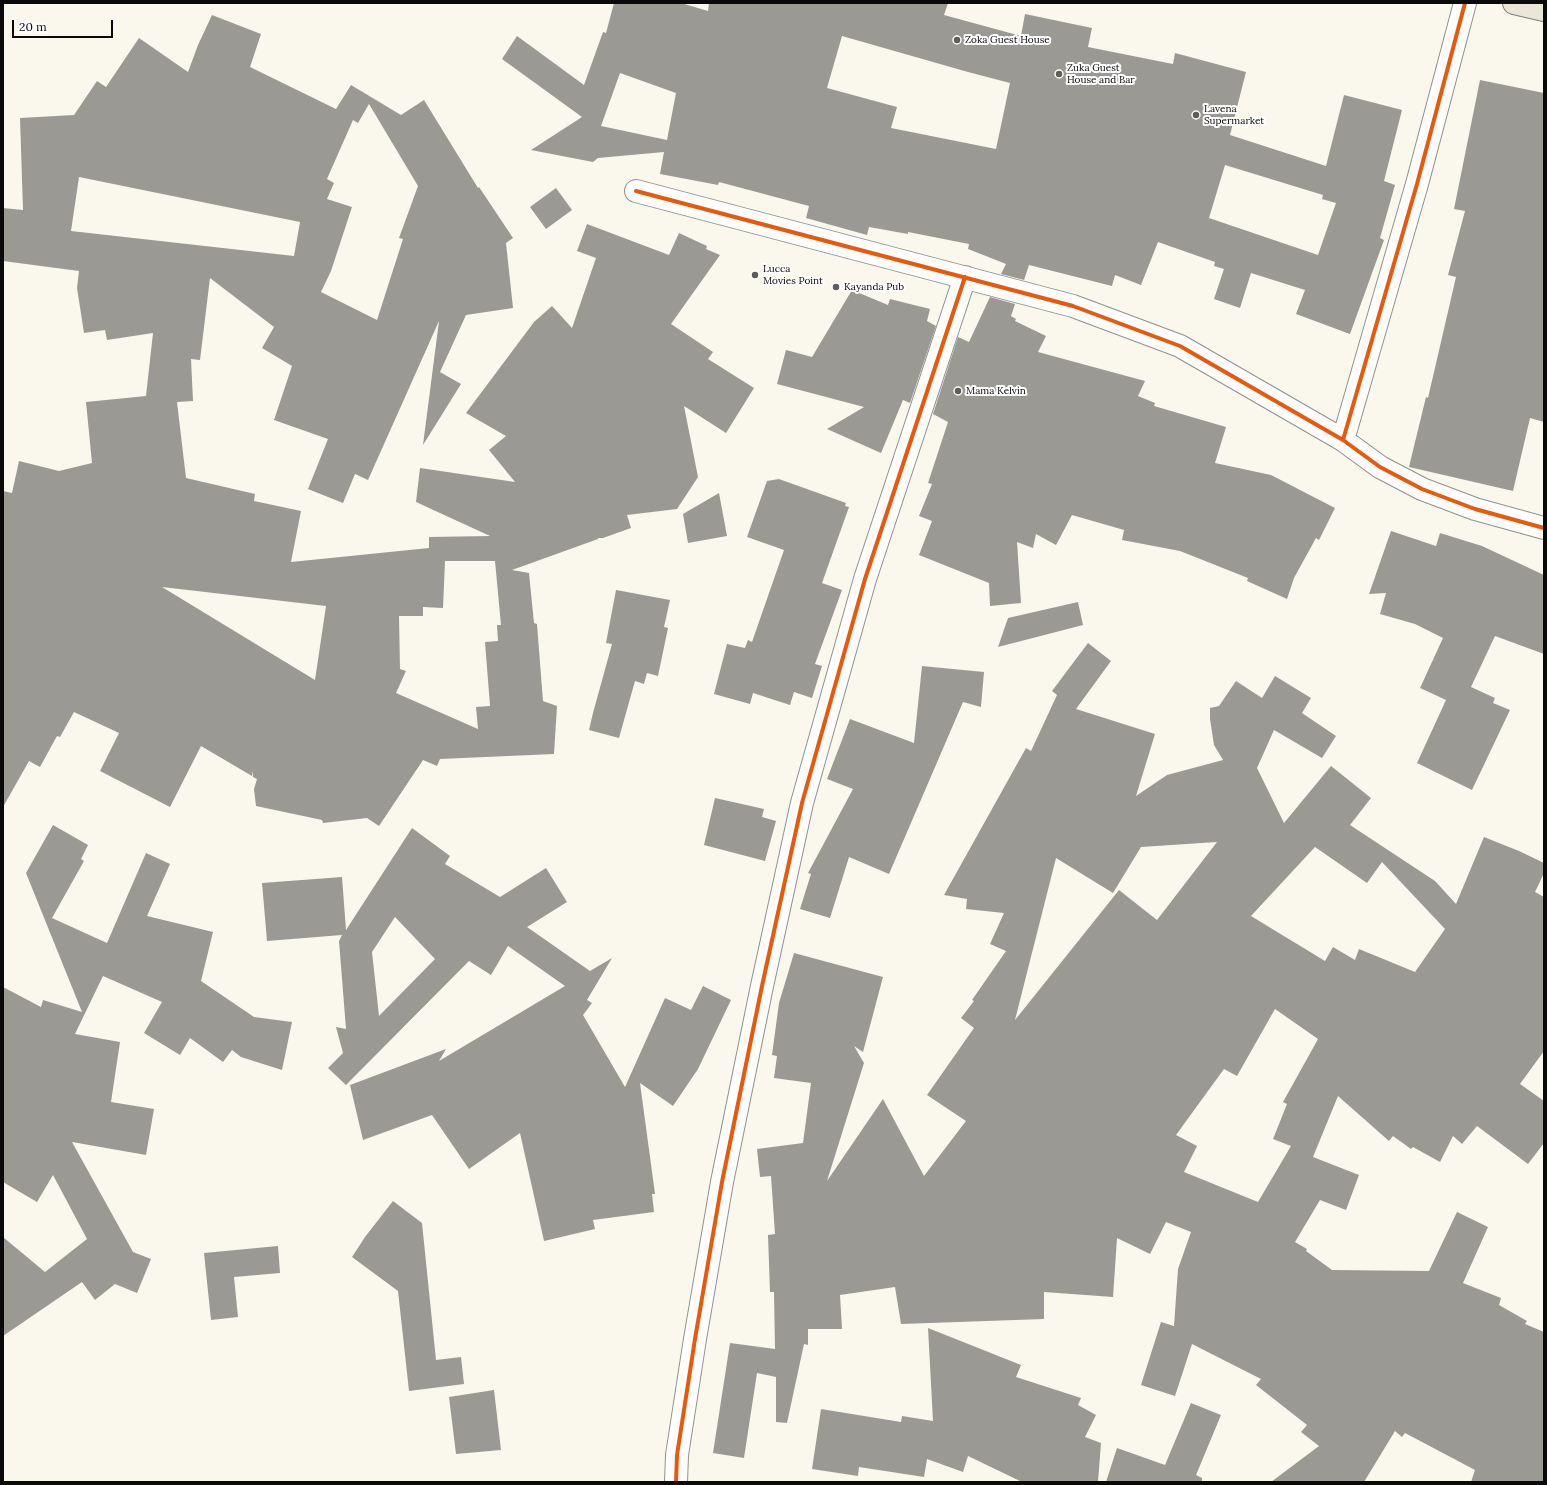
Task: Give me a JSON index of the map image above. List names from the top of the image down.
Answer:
{
  "places": [
    "Zoka Guest House",
    "Zuka Guest House and Bar",
    "Lavena Supermarket",
    "Lucca Movies Point",
    "Kayanda Pub",
    "Mama Kelvin"
  ],
  "scale_bar": "20 m"
}
